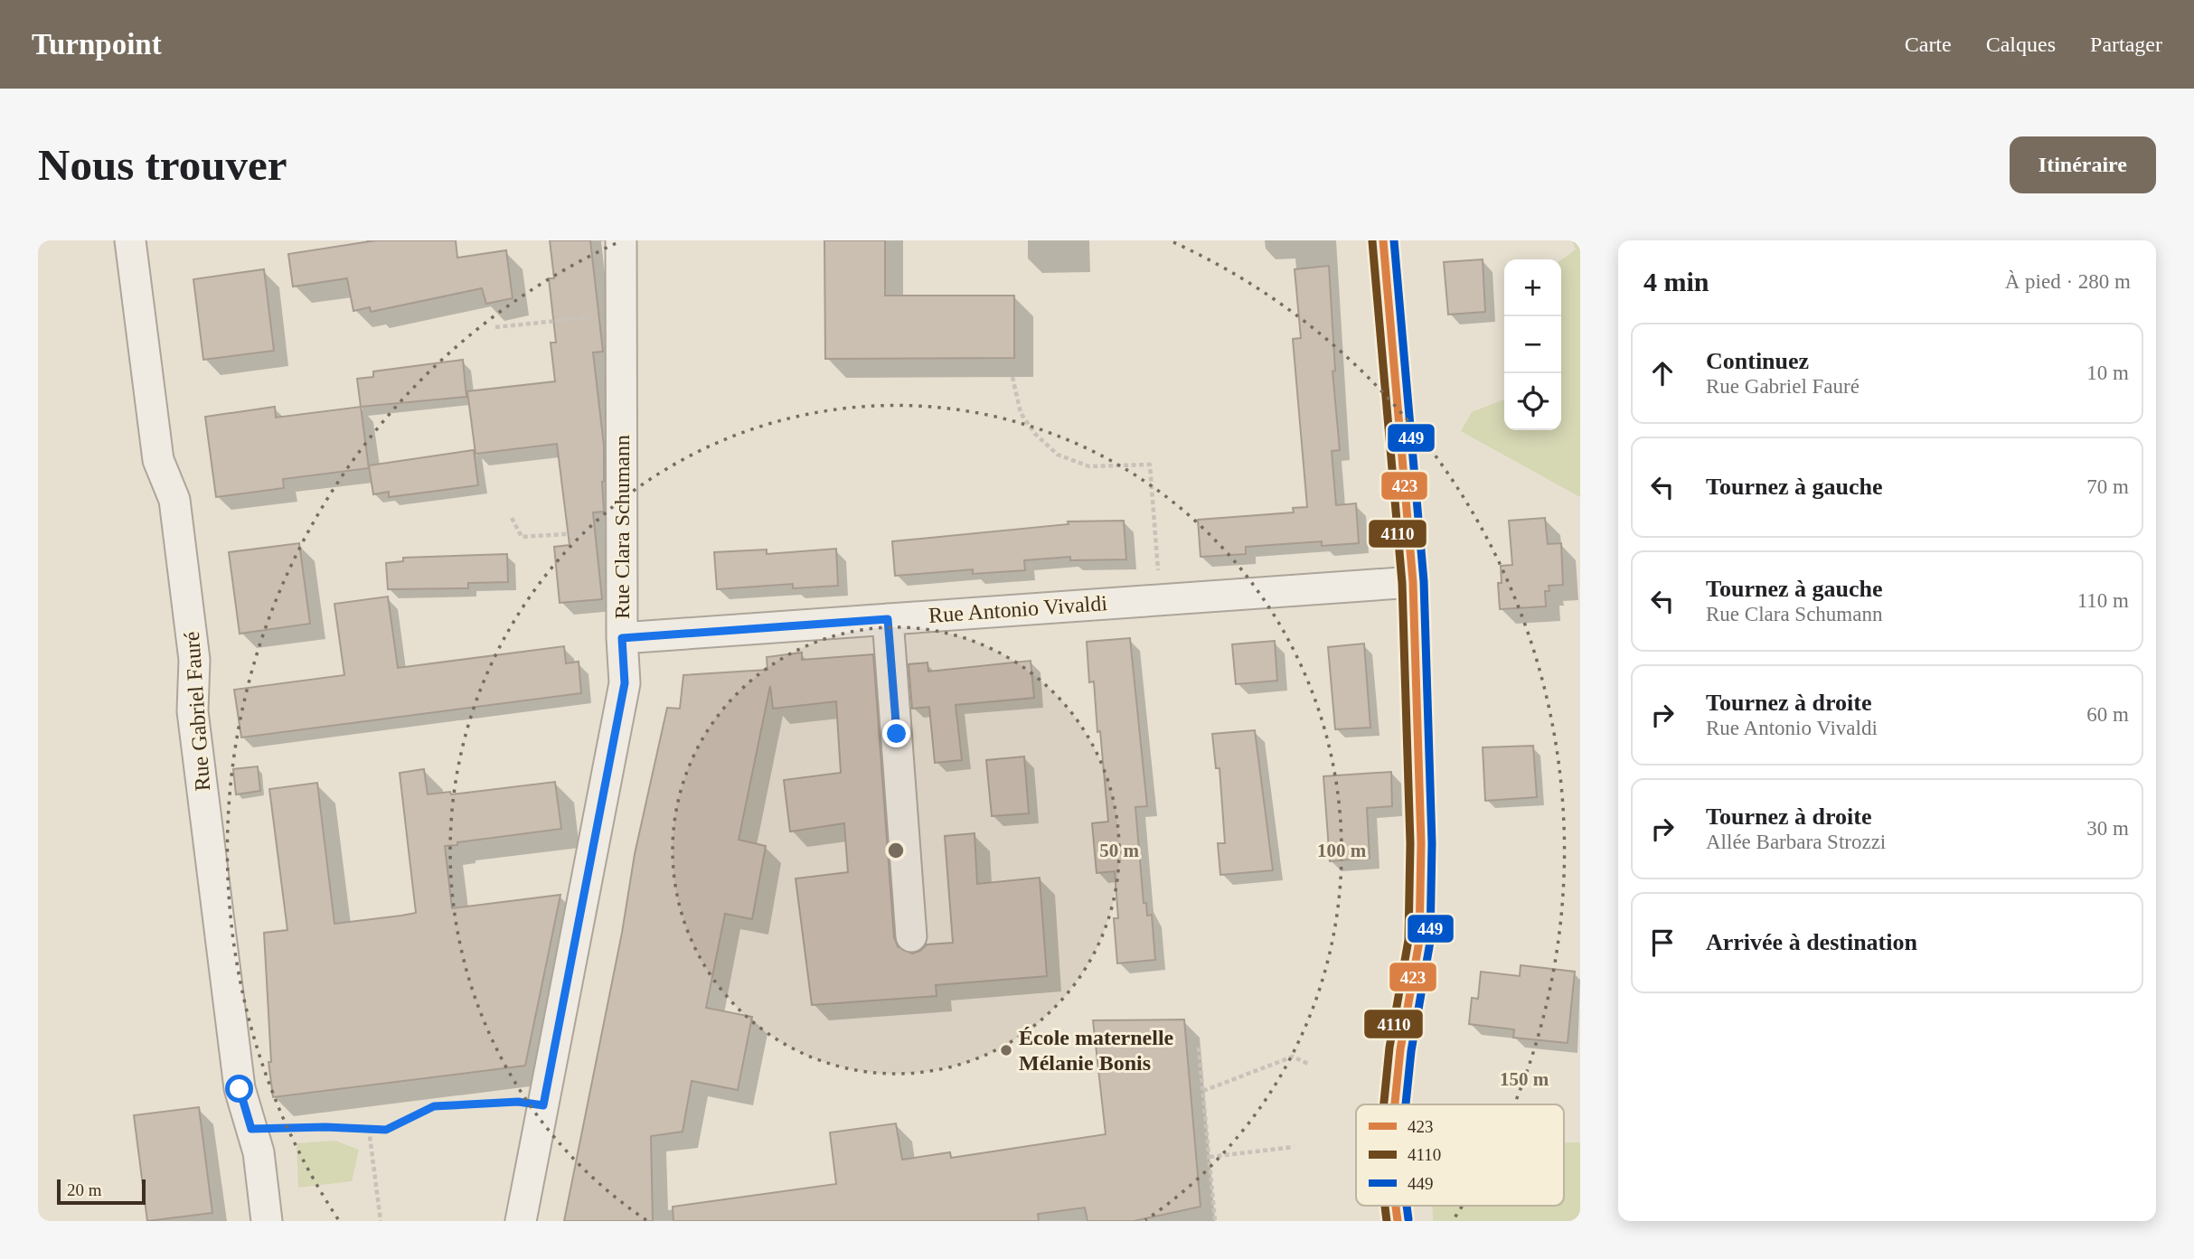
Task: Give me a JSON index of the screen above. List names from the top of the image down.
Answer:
{
  "streets": {
    "street": ["Rue Clara Schumann", "Rue Antonio Vivaldi", "Rue Gabriel Fauré"]
  },
  "crossings": [
    ["Rue Clara Schumann", "Rue Antonio Vivaldi"]
  ],
  "places": ["École maternelle Mélanie Bonis"],
  "lines": ["transit line 423", "transit line 449", "transit line 4110"],
  "legend": ["423", "4110", "449"],
  "scale_bar": "20 m",
  "page": {
    "header": "Turnpoint",
    "nav": ["Carte", "Calques", "Partager"],
    "buttons": "Itinéraire",
    "title": "Nous trouver",
    "heading": ["4 min", "À pied · 280 m"],
    "map_buttons": ["+", "−"],
    "list": [
      ["Continuez", "Rue Gabriel Fauré", "10 m"],
      ["Tournez à gauche", "70 m"],
      ["Tournez à gauche", "Rue Clara Schumann", "110 m"],
      ["Tournez à droite", "Rue Antonio Vivaldi", "60 m"],
      ["Tournez à droite", "Allée Barbara Strozzi", "30 m"],
      "Arrivée à destination"
    ],
    "scale": "20 m"
  },
  "rings": ["50 m", "100 m", "150 m"]
}
